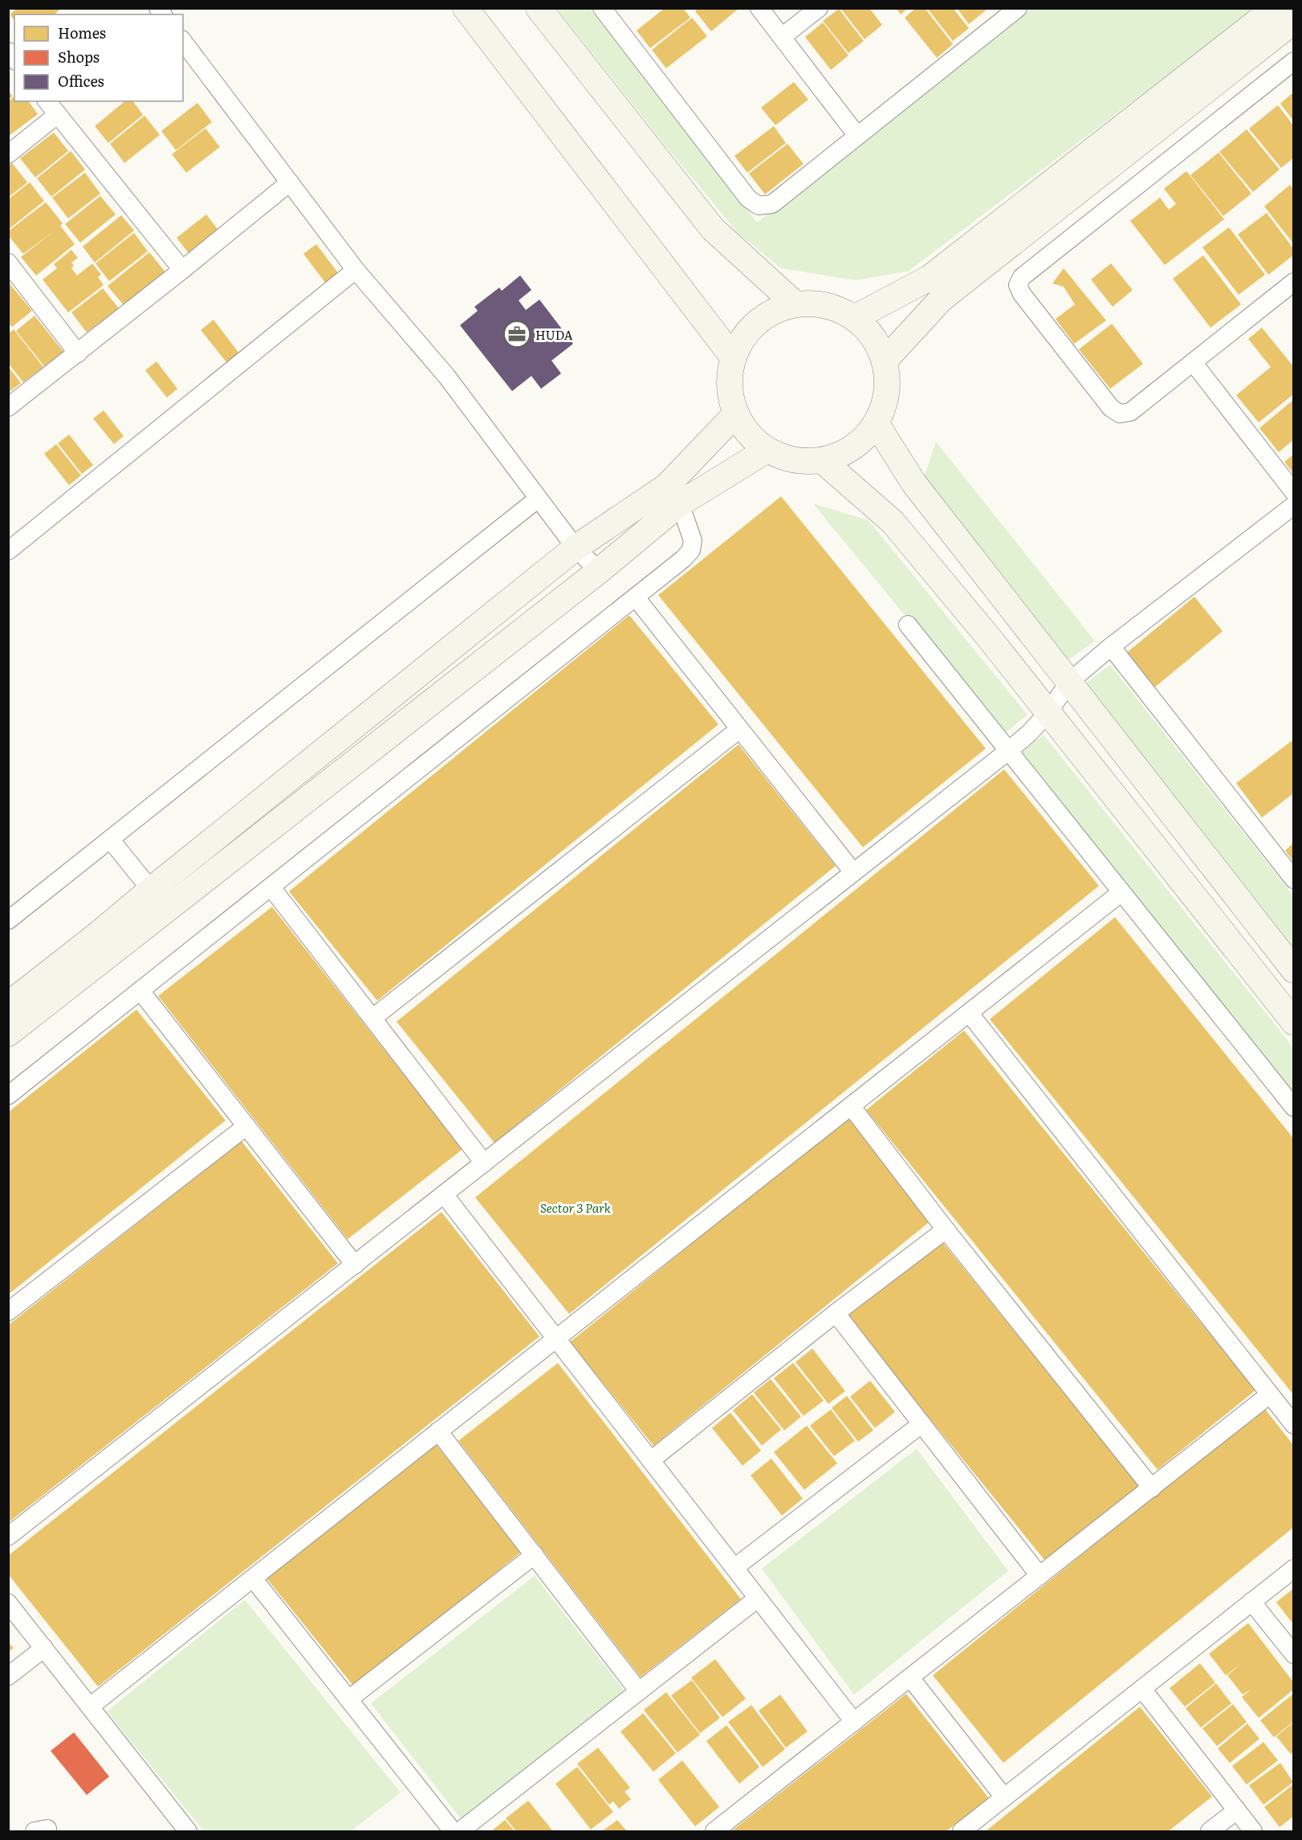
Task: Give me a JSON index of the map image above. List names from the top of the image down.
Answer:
{
  "parks": ["Sector 3 Park"],
  "places": {
    "office": ["HUDA"]
  },
  "legend": ["Homes", "Shops", "Offices"]
}
